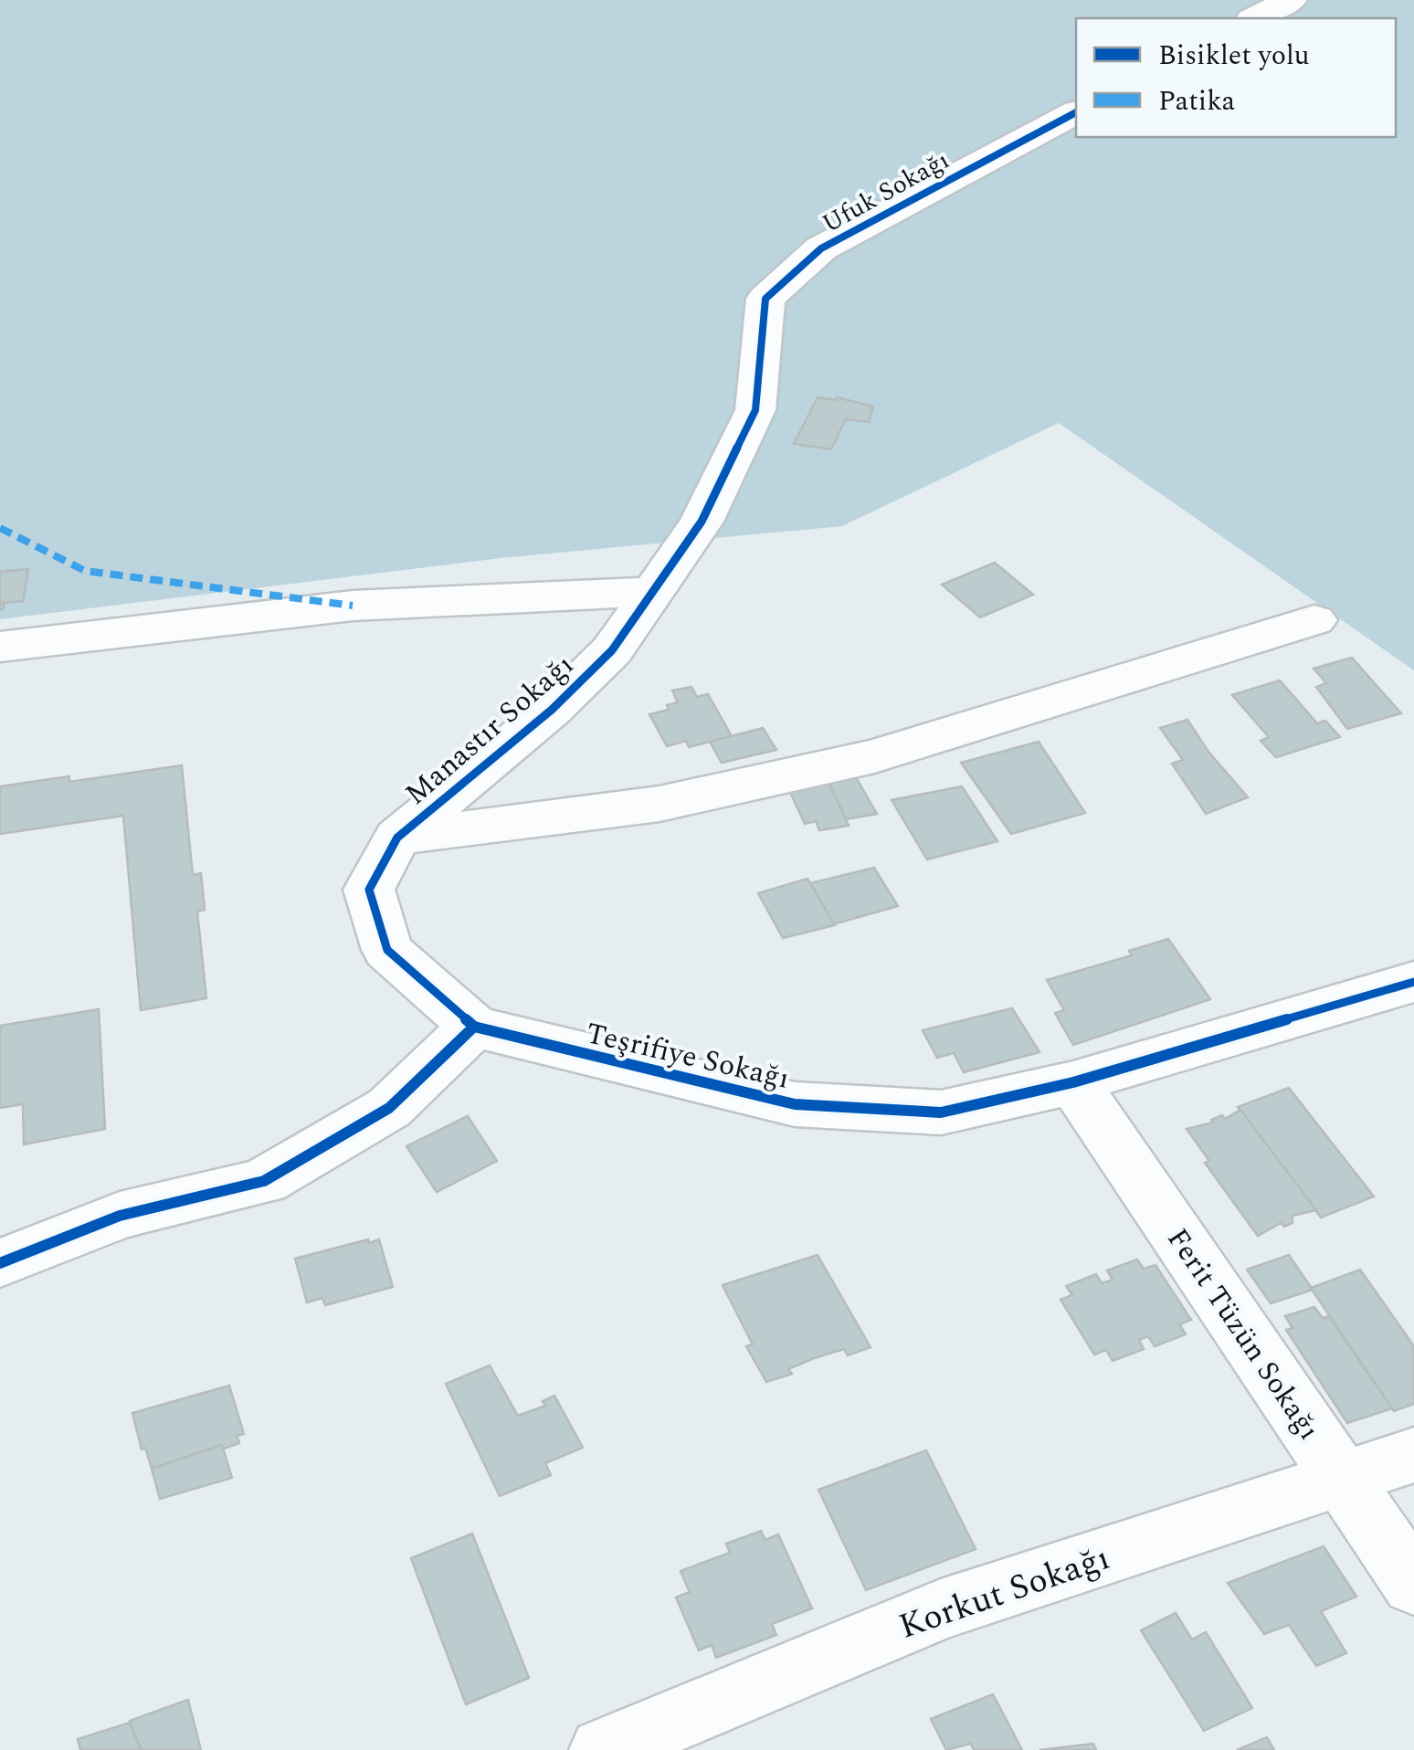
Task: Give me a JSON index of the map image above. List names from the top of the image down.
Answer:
{
  "streets": {
    "street": [
      "Ufuk Sokağı",
      "Manastır Sokağı",
      "Teşrifiye Sokağı",
      "Ferit Tüzün Sokağı",
      "Korkut Sokağı"
    ]
  },
  "crossings": [
    ["Ufuk Sokağı", "Manastır Sokağı"],
    ["Manastır Sokağı", "Teşrifiye Sokağı"],
    ["Teşrifiye Sokağı", "Ferit Tüzün Sokağı"],
    ["Ferit Tüzün Sokağı", "Korkut Sokağı"]
  ],
  "legend": ["Bisiklet yolu", "Patika"]
}
